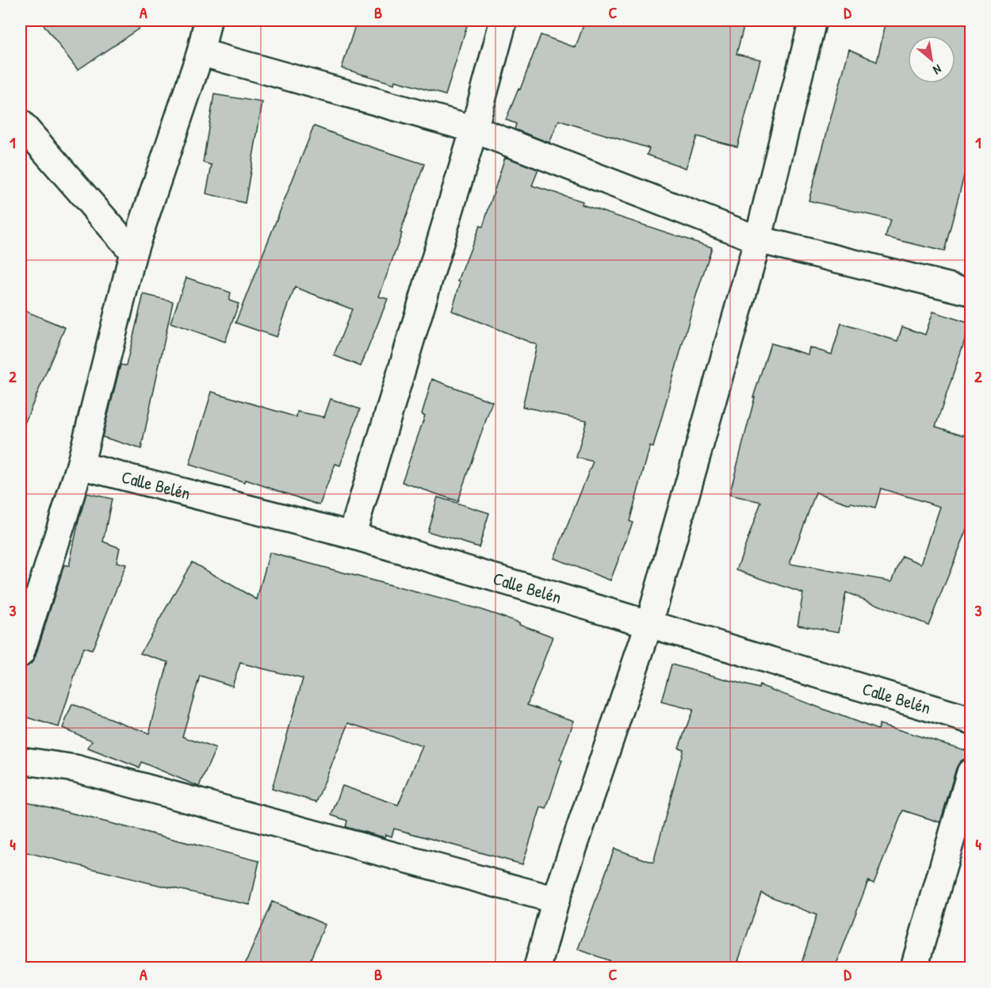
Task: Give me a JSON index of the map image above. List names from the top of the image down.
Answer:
{
  "streets": {
    "street": ["Calle Belén"]
  },
  "north": "bottom right",
  "grid": {
    "columns": [
      "A",
      "B",
      "C",
      "D"
    ],
    "rows": [
      "1",
      "2",
      "3",
      "4"
    ]
  }
}
